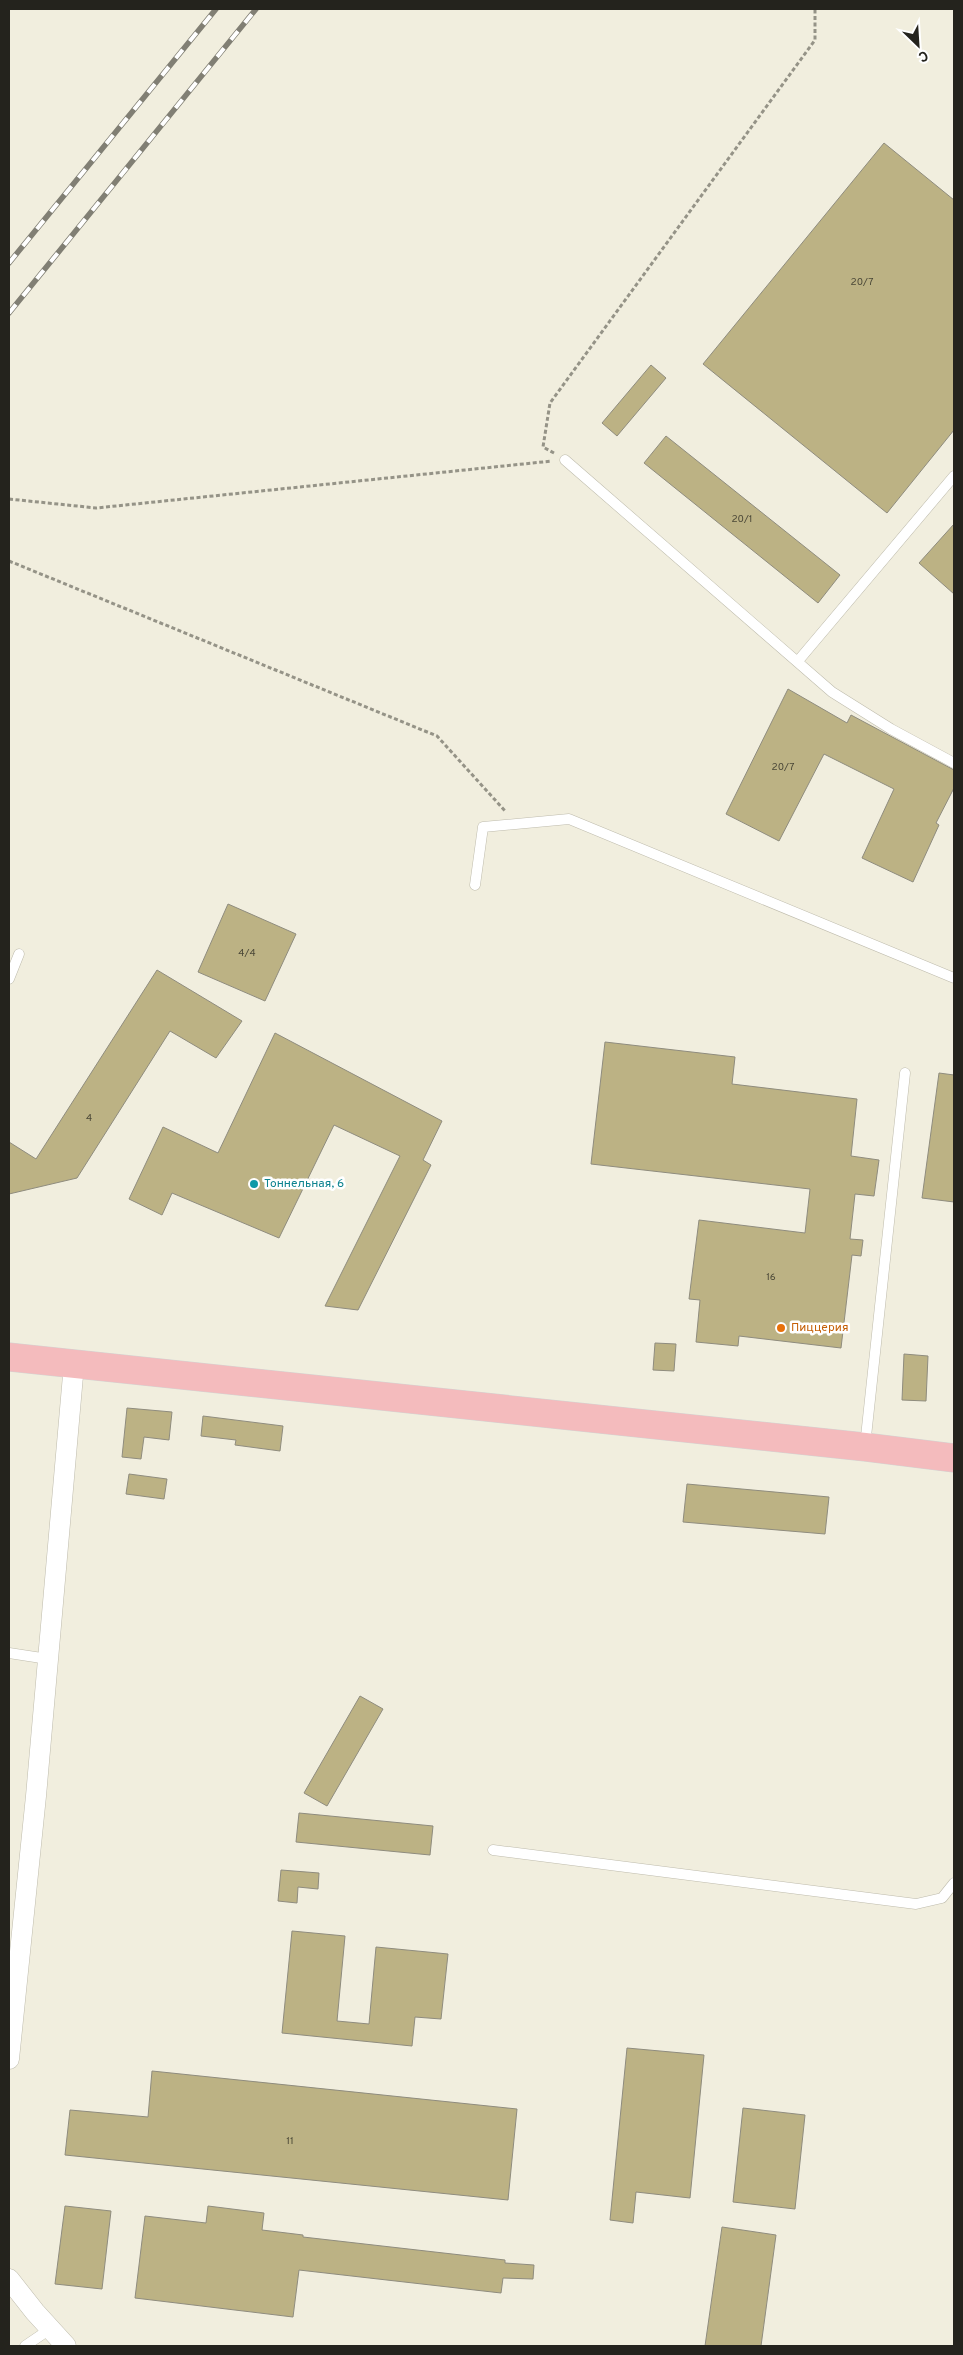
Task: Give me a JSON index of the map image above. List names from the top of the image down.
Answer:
{
  "places": ["Тоннельная, 6", "Пиццерия"],
  "house_numbers": [
    "20/7",
    "20/1",
    "20/7",
    "4/4",
    "4",
    "16",
    "11"
  ],
  "north": "bottom right"
}
